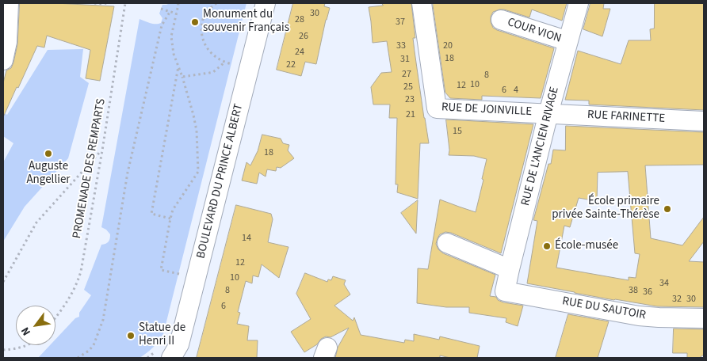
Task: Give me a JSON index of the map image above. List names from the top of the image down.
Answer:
{
  "streets": {
    "street": [
      "COUR VION",
      "RUE DE JOINVILLE",
      "RUE FARINETTE",
      "RUE DE L'ANCIEN RIVAGE",
      "BOULEVARD DU PRINCE ALBERT",
      "RUE DU SAUTOIR"
    ],
    "path": ["PROMENADE DES REMPARTS"]
  },
  "crossings": [
    ["COUR VION", "RUE DE L'ANCIEN RIVAGE"],
    ["RUE DE JOINVILLE", "RUE FARINETTE"],
    ["RUE DE JOINVILLE", "RUE DE L'ANCIEN RIVAGE"],
    ["RUE FARINETTE", "RUE DE L'ANCIEN RIVAGE"],
    ["RUE DE L'ANCIEN RIVAGE", "RUE DU SAUTOIR"]
  ],
  "places": [
    "Monument du souvenir Français",
    "Auguste Angellier",
    "École primaire privée Sainte-Thérèse",
    "École-musée",
    "Statue de Henri II"
  ],
  "house_numbers": [
    "30",
    "28",
    "37",
    "26",
    "33",
    "20",
    "24",
    "18",
    "31",
    "22",
    "27",
    "8",
    "10",
    "12",
    "25",
    "6",
    "4",
    "23",
    "21",
    "15",
    "18",
    "14",
    "12",
    "10",
    "34",
    "8",
    "38",
    "36",
    "32",
    "30",
    "6"
  ],
  "north": "bottom left"
}
